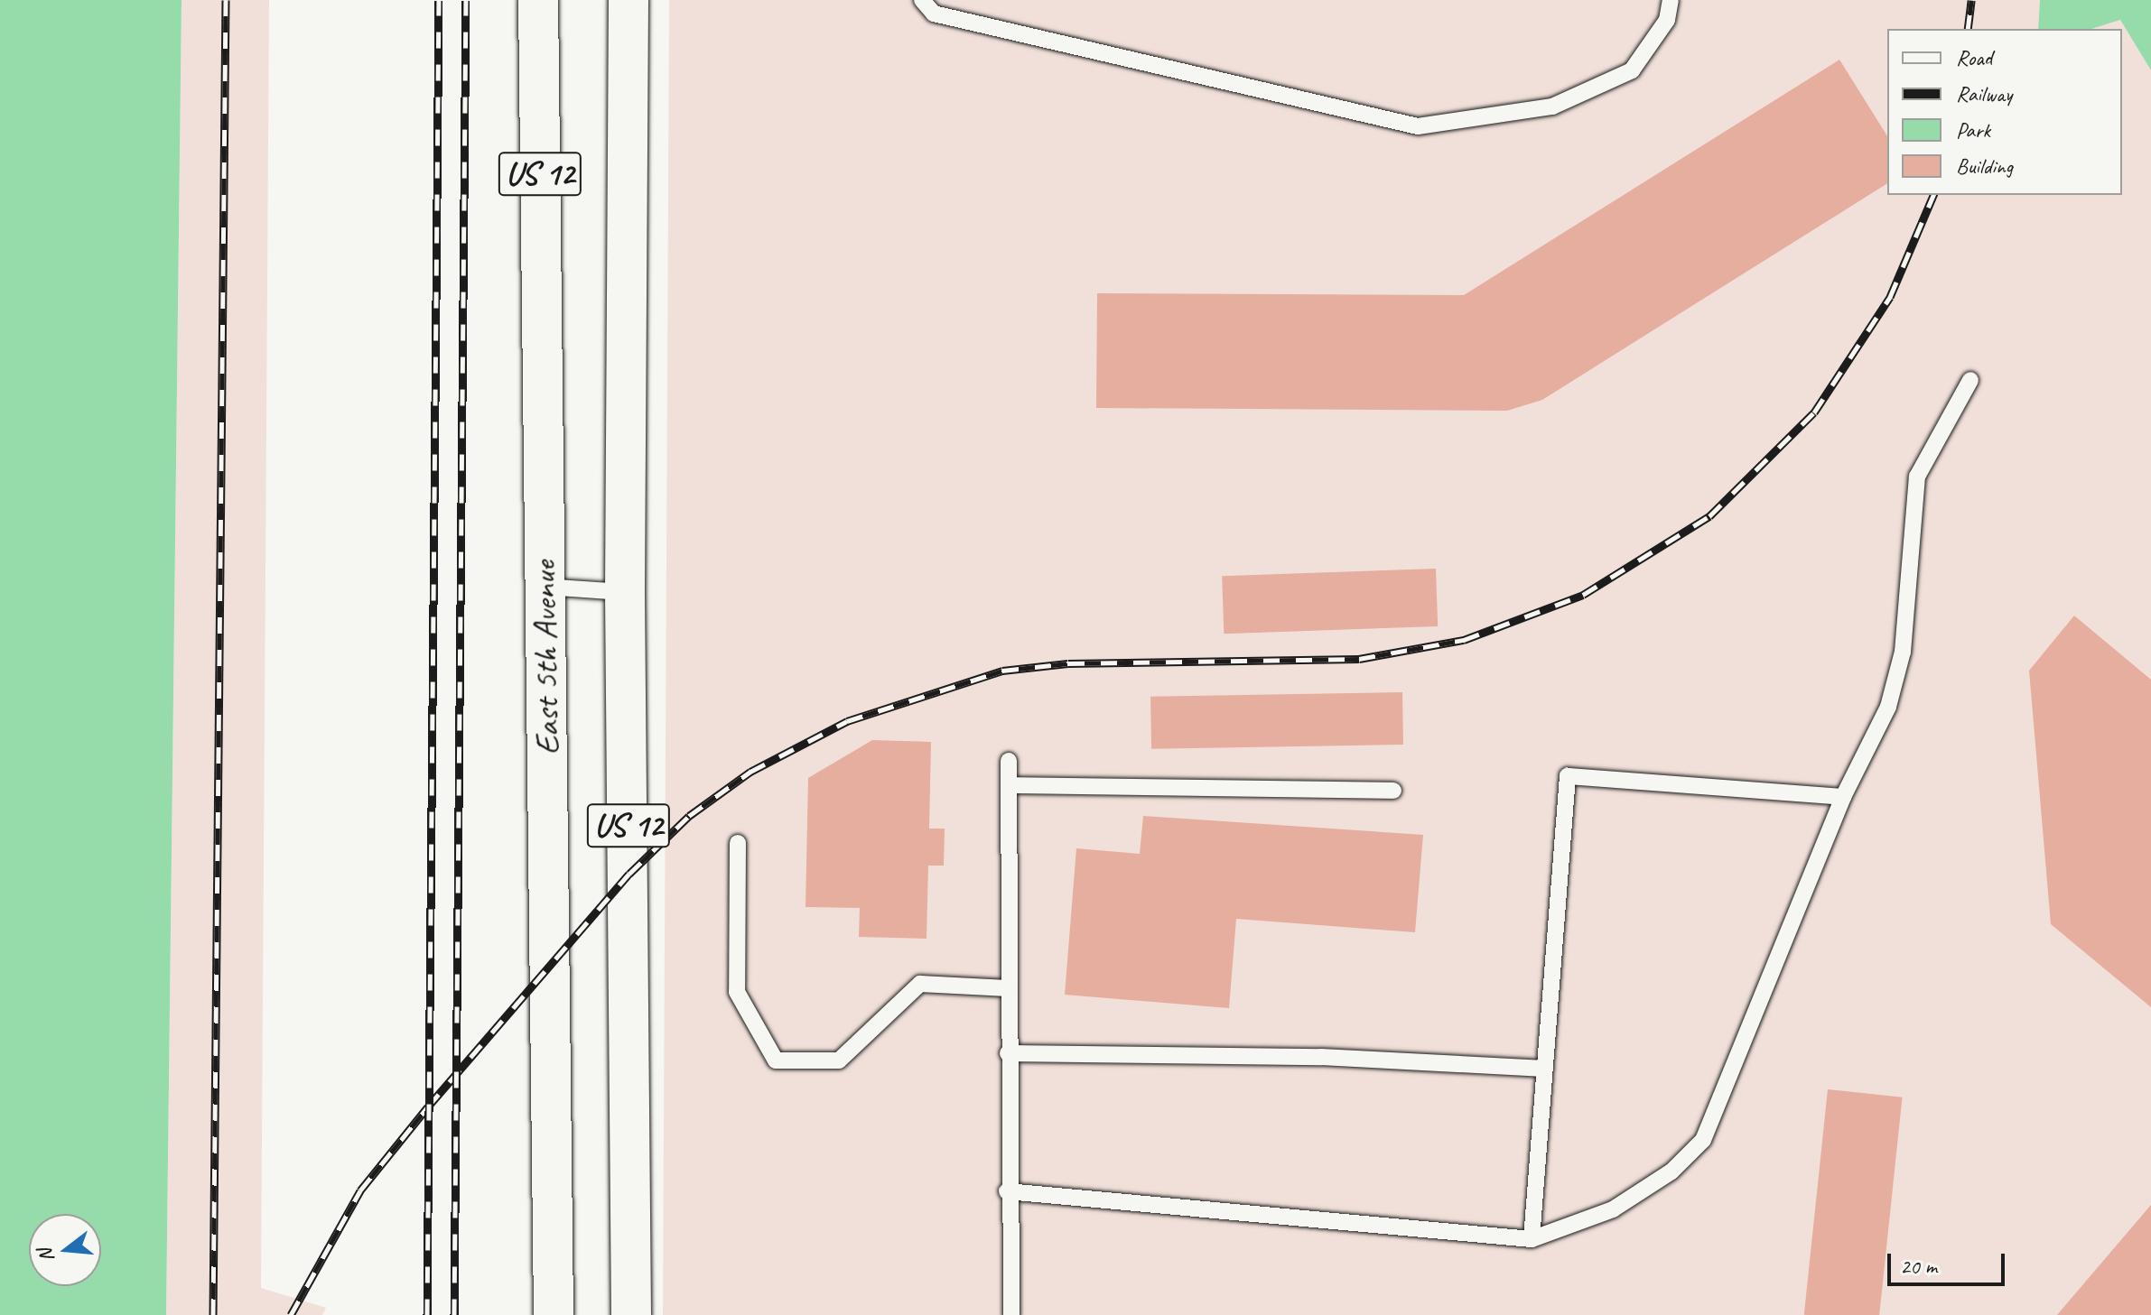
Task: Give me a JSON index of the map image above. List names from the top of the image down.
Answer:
{
  "streets": {
    "main road": ["US 12", "East 5th Avenue"]
  },
  "legend": [
    "Road",
    "Railway",
    "Park",
    "Building"
  ],
  "scale_bar": "20 m",
  "north": "left"
}
